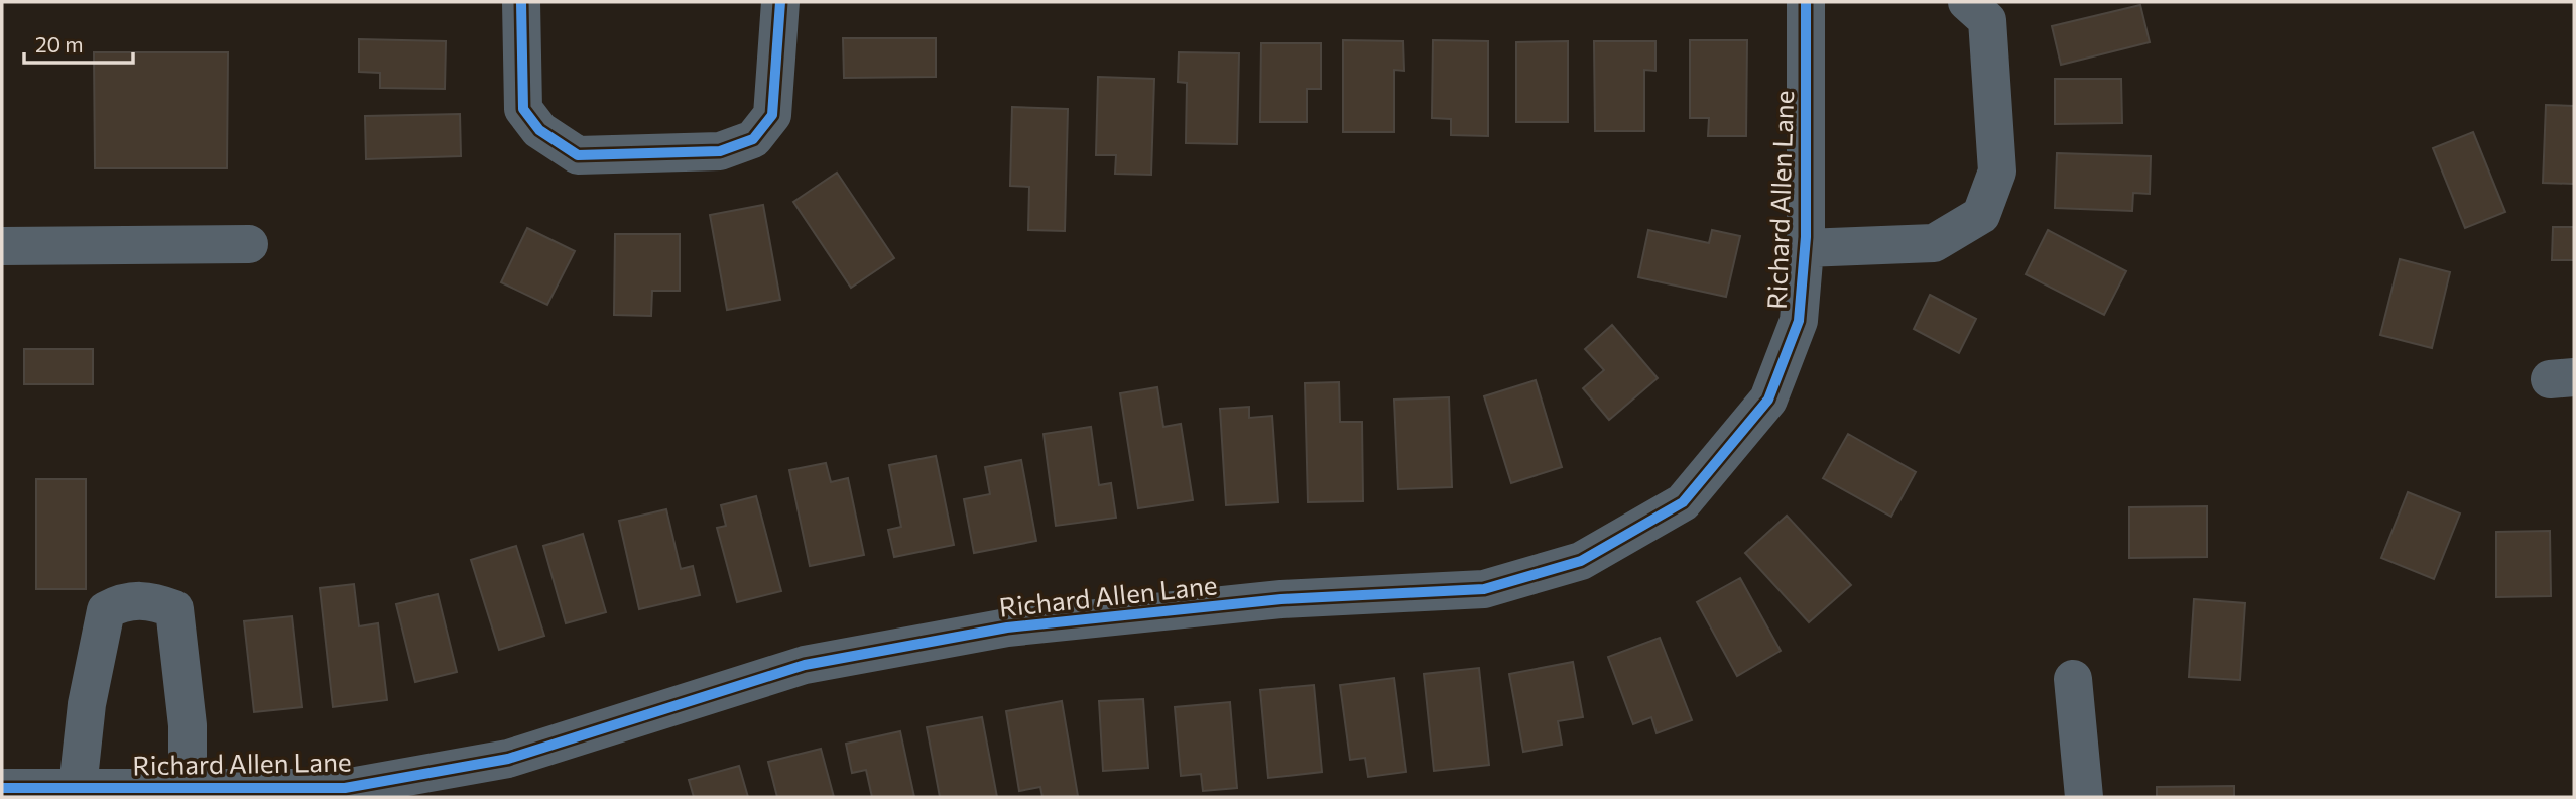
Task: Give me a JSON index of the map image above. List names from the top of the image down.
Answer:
{
  "streets": {
    "street": ["Richard Allen Lane"]
  },
  "scale_bar": "20 m"
}
